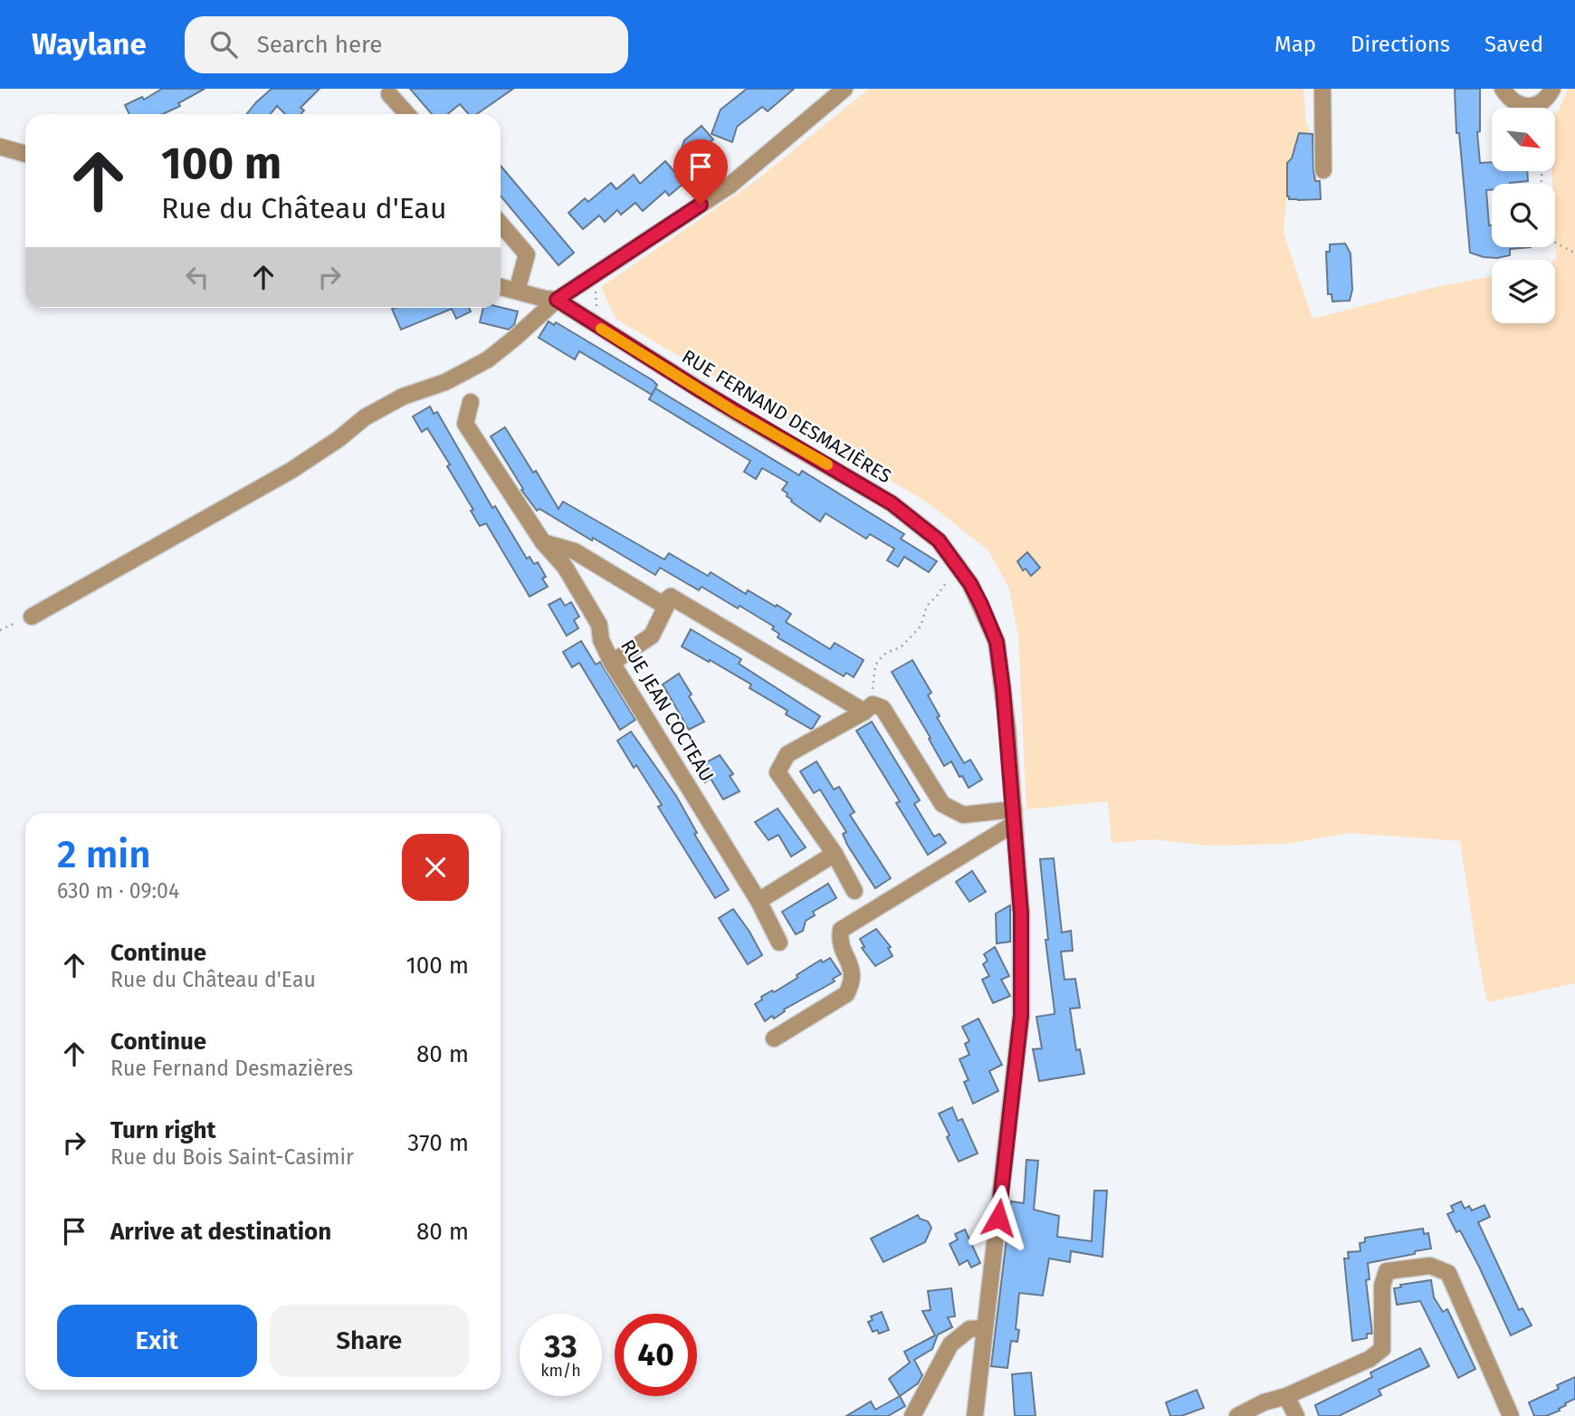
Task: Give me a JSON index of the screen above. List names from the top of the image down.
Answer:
{
  "streets": {
    "street": ["RUE FERNAND DESMAZIÈRES", "RUE JEAN COCTEAU"]
  },
  "north": "bottom right",
  "page": {
    "header": "Waylane",
    "search": "Search here",
    "nav": ["Map", "Directions", "Saved"],
    "turn": ["100 m", "Rue du Château d'Eau"],
    "heading": ["2 min", "630 m · 09:04"],
    "list": [
      {
        "name": "Continue",
        "note": "Rue du Château d'Eau",
        "value": "100 m"
      },
      {
        "name": "Continue",
        "note": "Rue Fernand Desmazières",
        "value": "80 m"
      },
      {
        "name": "Turn right",
        "note": "Rue du Bois Saint-Casimir",
        "value": "370 m"
      },
      {
        "name": "Arrive at destination",
        "value": "80 m"
      }
    ],
    "buttons": ["Exit", "Share"],
    "speed": "33 km/h",
    "limit": "40"
  }
}
